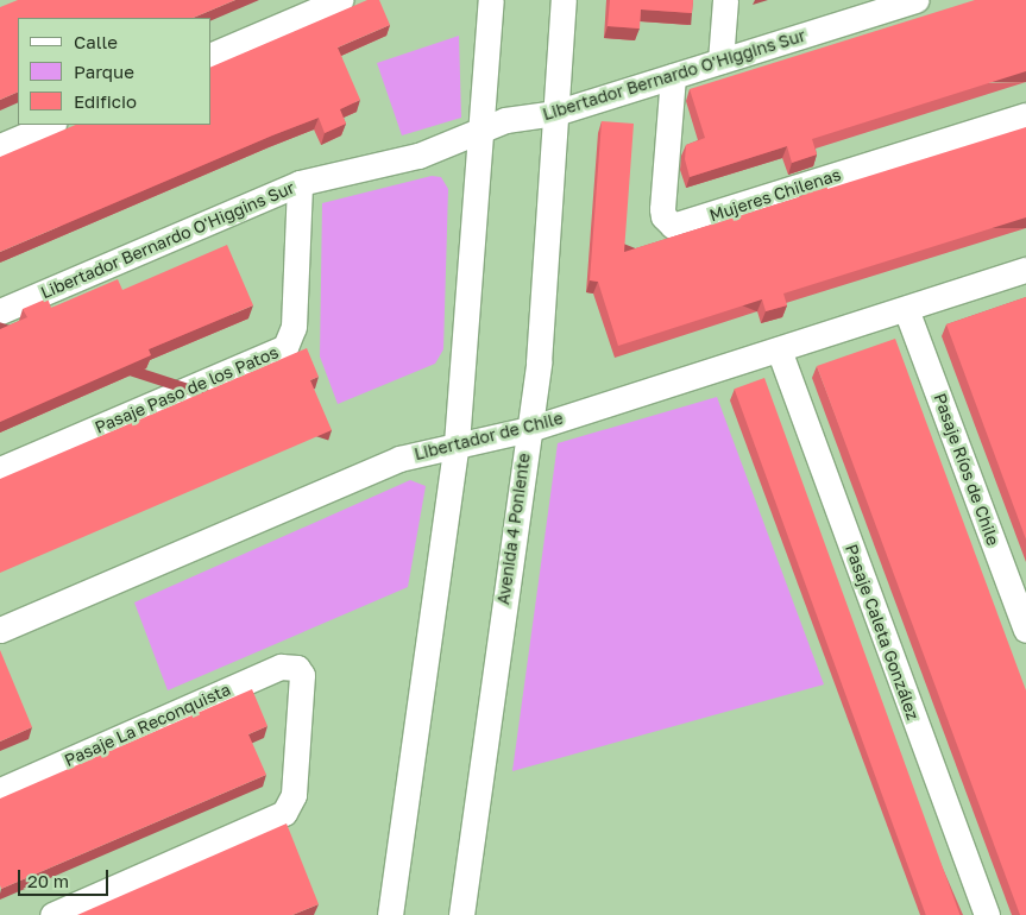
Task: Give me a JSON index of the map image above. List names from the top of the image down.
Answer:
{
  "streets": {
    "street": [
      "Libertador Bernardo O'Higgins Sur",
      "Mujeres Chilenas",
      "Pasaje Paso de los Patos",
      "Libertador de Chile",
      "Pasaje Ríos de Chile",
      "Avenida 4 Poniente",
      "Pasaje Caleta González",
      "Pasaje La Reconquista"
    ]
  },
  "crossings": [
    ["Libertador Bernardo O'Higgins Sur", "Mujeres Chilenas"],
    ["Libertador Bernardo O'Higgins Sur", "Pasaje Paso de los Patos"],
    ["Libertador Bernardo O'Higgins Sur", "Avenida 4 Poniente"],
    ["Libertador de Chile", "Pasaje Ríos de Chile"],
    ["Libertador de Chile", "Avenida 4 Poniente"],
    ["Libertador de Chile", "Pasaje Caleta González"]
  ],
  "legend": ["Calle", "Parque", "Edificio"],
  "scale_bar": "20 m"
}
